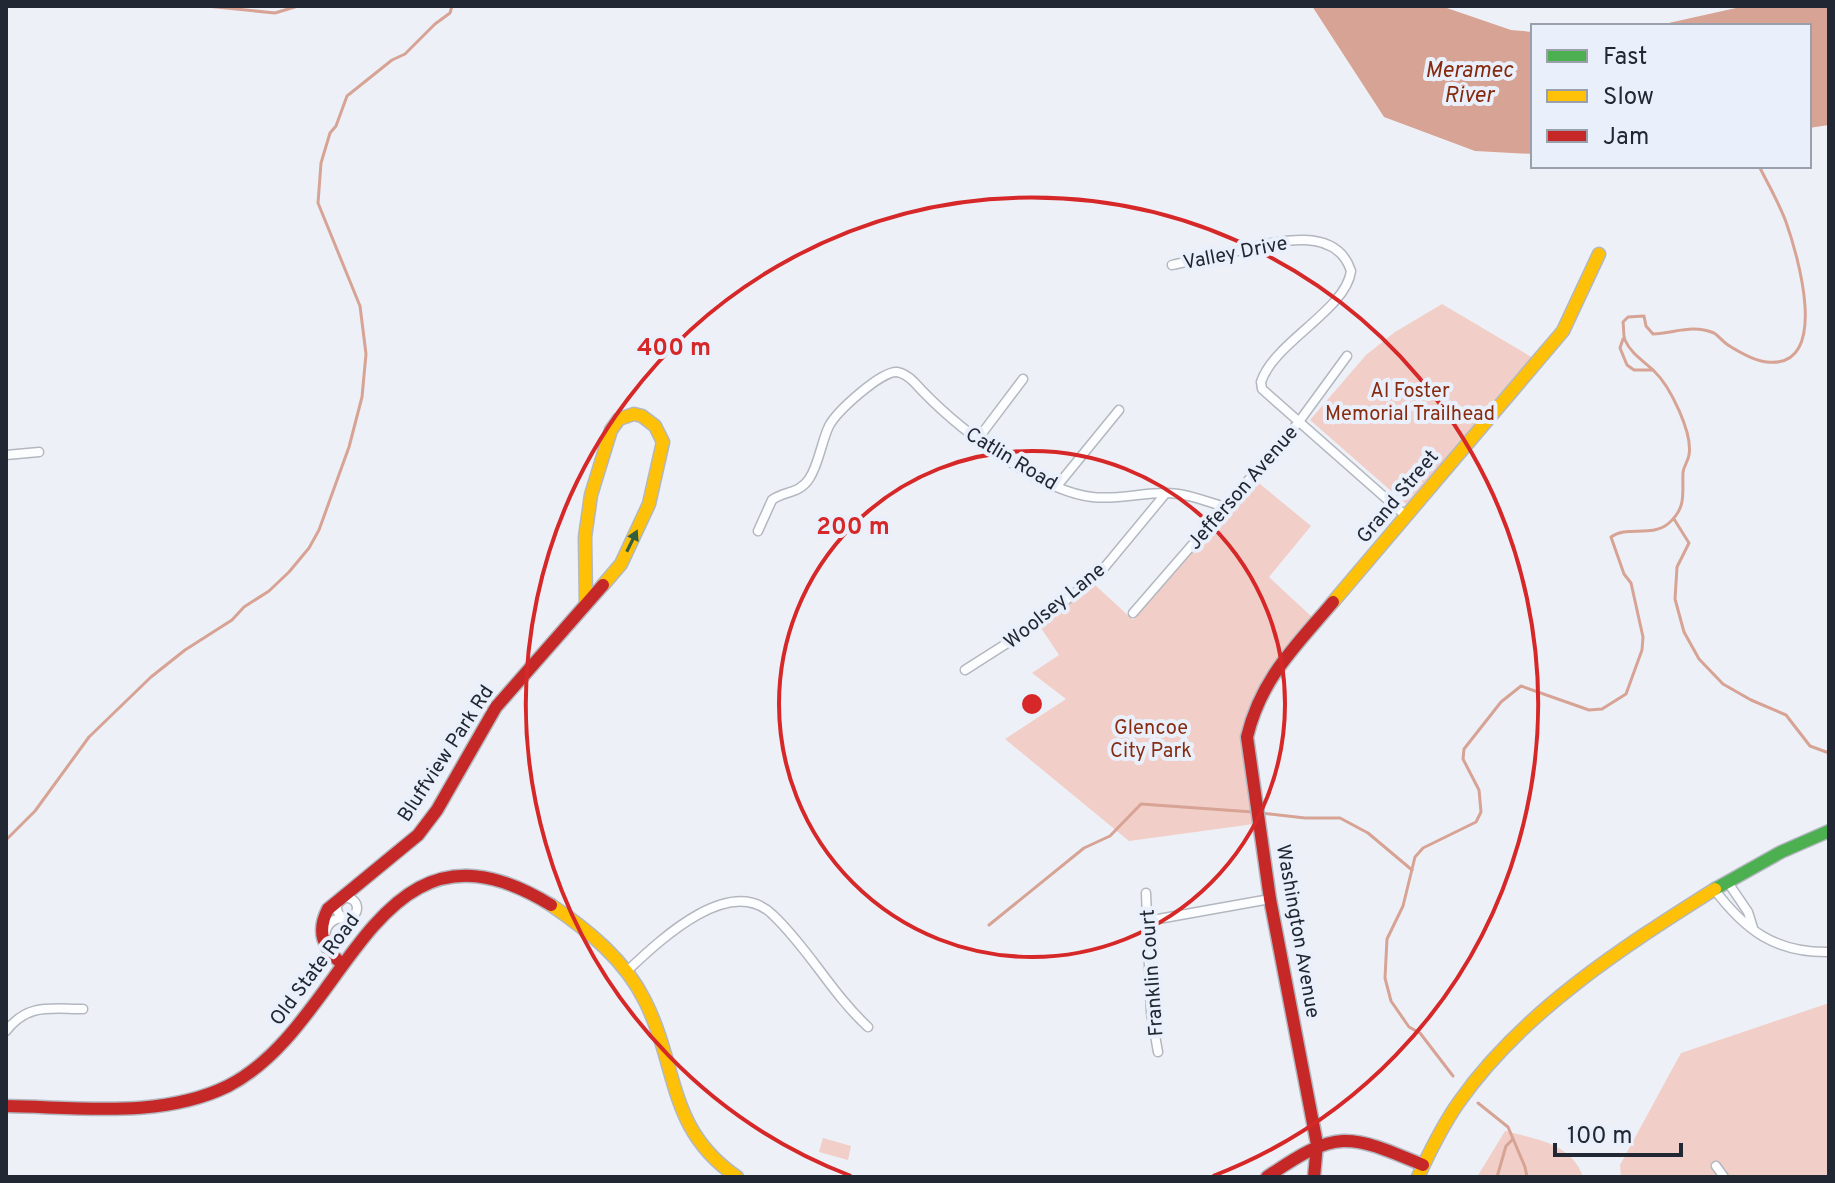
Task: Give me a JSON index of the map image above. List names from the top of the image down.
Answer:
{
  "streets": {
    "street": [
      "Valley Drive",
      "Catlin Road",
      "Jefferson Avenue",
      "Grand Street",
      "Woolsey Lane",
      "Bluffview Park Rd",
      "Washington Avenue",
      "Old State Road",
      "Franklin Court"
    ]
  },
  "crossings": [
    ["Valley Drive", "Jefferson Avenue"],
    ["Catlin Road", "Jefferson Avenue"],
    ["Catlin Road", "Woolsey Lane"],
    ["Grand Street", "Washington Avenue"],
    ["Bluffview Park Rd", "Old State Road"]
  ],
  "water": ["Meramec River"],
  "parks": ["Al Foster Memorial Trailhead", "Glencoe City Park"],
  "legend": ["Fast", "Slow", "Jam"],
  "scale_bar": "100 m",
  "rings": ["400 m", "200 m"]
}
